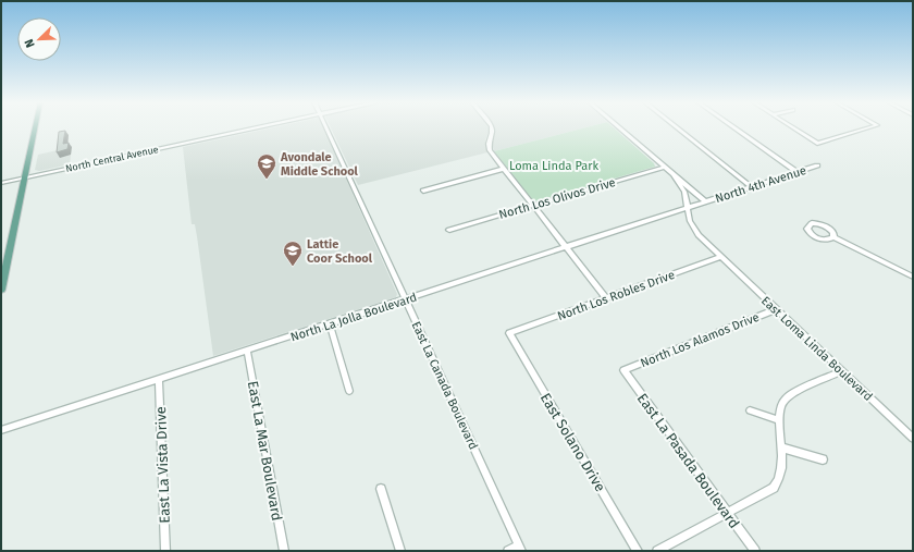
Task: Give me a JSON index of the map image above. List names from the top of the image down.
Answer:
{
  "streets": {
    "street": [
      "North Central Avenue",
      "North 4th Avenue",
      "North Los Olivos Drive",
      "North Los Robles Drive",
      "North La Jolla Boulevard",
      "North Los Alamos Drive",
      "East Loma Linda Boulevard",
      "East La Canada Boulevard",
      "East Solano Drive",
      "East La Mar Boulevard",
      "East La Pasada Boulevard",
      "East La Vista Drive"
    ]
  },
  "crossings": [
    ["North 4th Avenue", "North La Jolla Boulevard"],
    ["North Los Robles Drive", "East Loma Linda Boulevard"],
    ["North Los Robles Drive", "East Solano Drive"],
    ["North La Jolla Boulevard", "East Loma Linda Boulevard"],
    ["North La Jolla Boulevard", "East La Canada Boulevard"],
    ["North La Jolla Boulevard", "East La Mar Boulevard"],
    ["North La Jolla Boulevard", "East La Vista Drive"],
    ["North Los Alamos Drive", "East Loma Linda Boulevard"],
    ["North Los Alamos Drive", "East La Pasada Boulevard"]
  ],
  "parks": ["Loma Linda Park"],
  "places": {
    "school or university": ["Avondale Middle School", "Lattie Coor School"]
  },
  "north": "bottom left"
}
